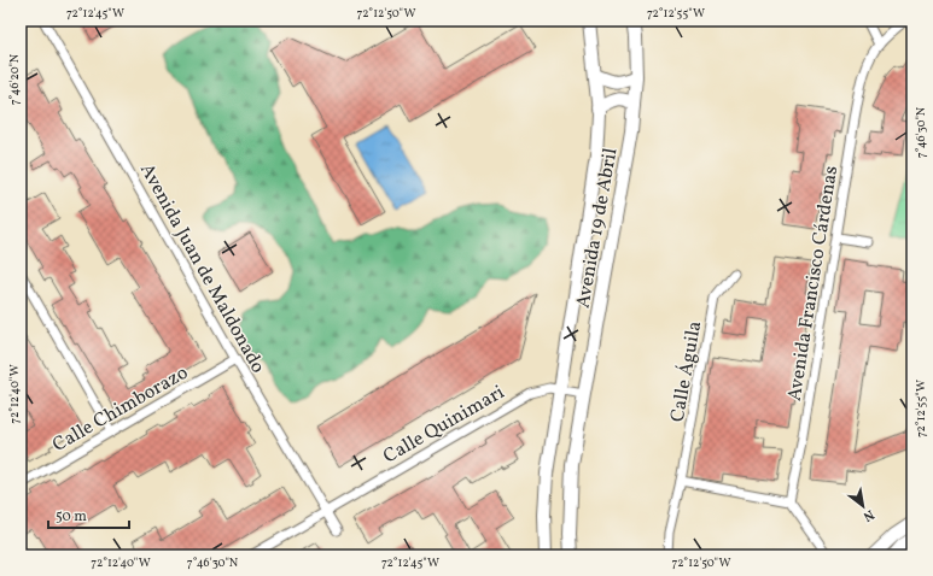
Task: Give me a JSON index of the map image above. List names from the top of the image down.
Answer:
{
  "streets": {
    "main road": ["Avenida 19 de Abril"],
    "street": [
      "Avenida Juan de Maldonado",
      "Avenida Francisco Cárdenas",
      "Calle Águila",
      "Calle Chimborazo",
      "Calle Quinimari"
    ]
  },
  "crossings": [
    ["Avenida 19 de Abril", "Calle Quinimari"],
    ["Avenida Juan de Maldonado", "Calle Chimborazo"],
    ["Avenida Juan de Maldonado", "Calle Quinimari"]
  ],
  "scale_bar": "50 m",
  "north": "bottom right",
  "coordinates": [
    "72°12'45\"W",
    "72°12'50\"W",
    "72°12'55\"W",
    "7°46'20\"N",
    "7°46'30\"N",
    "72°12'40\"W"
  ]
}
